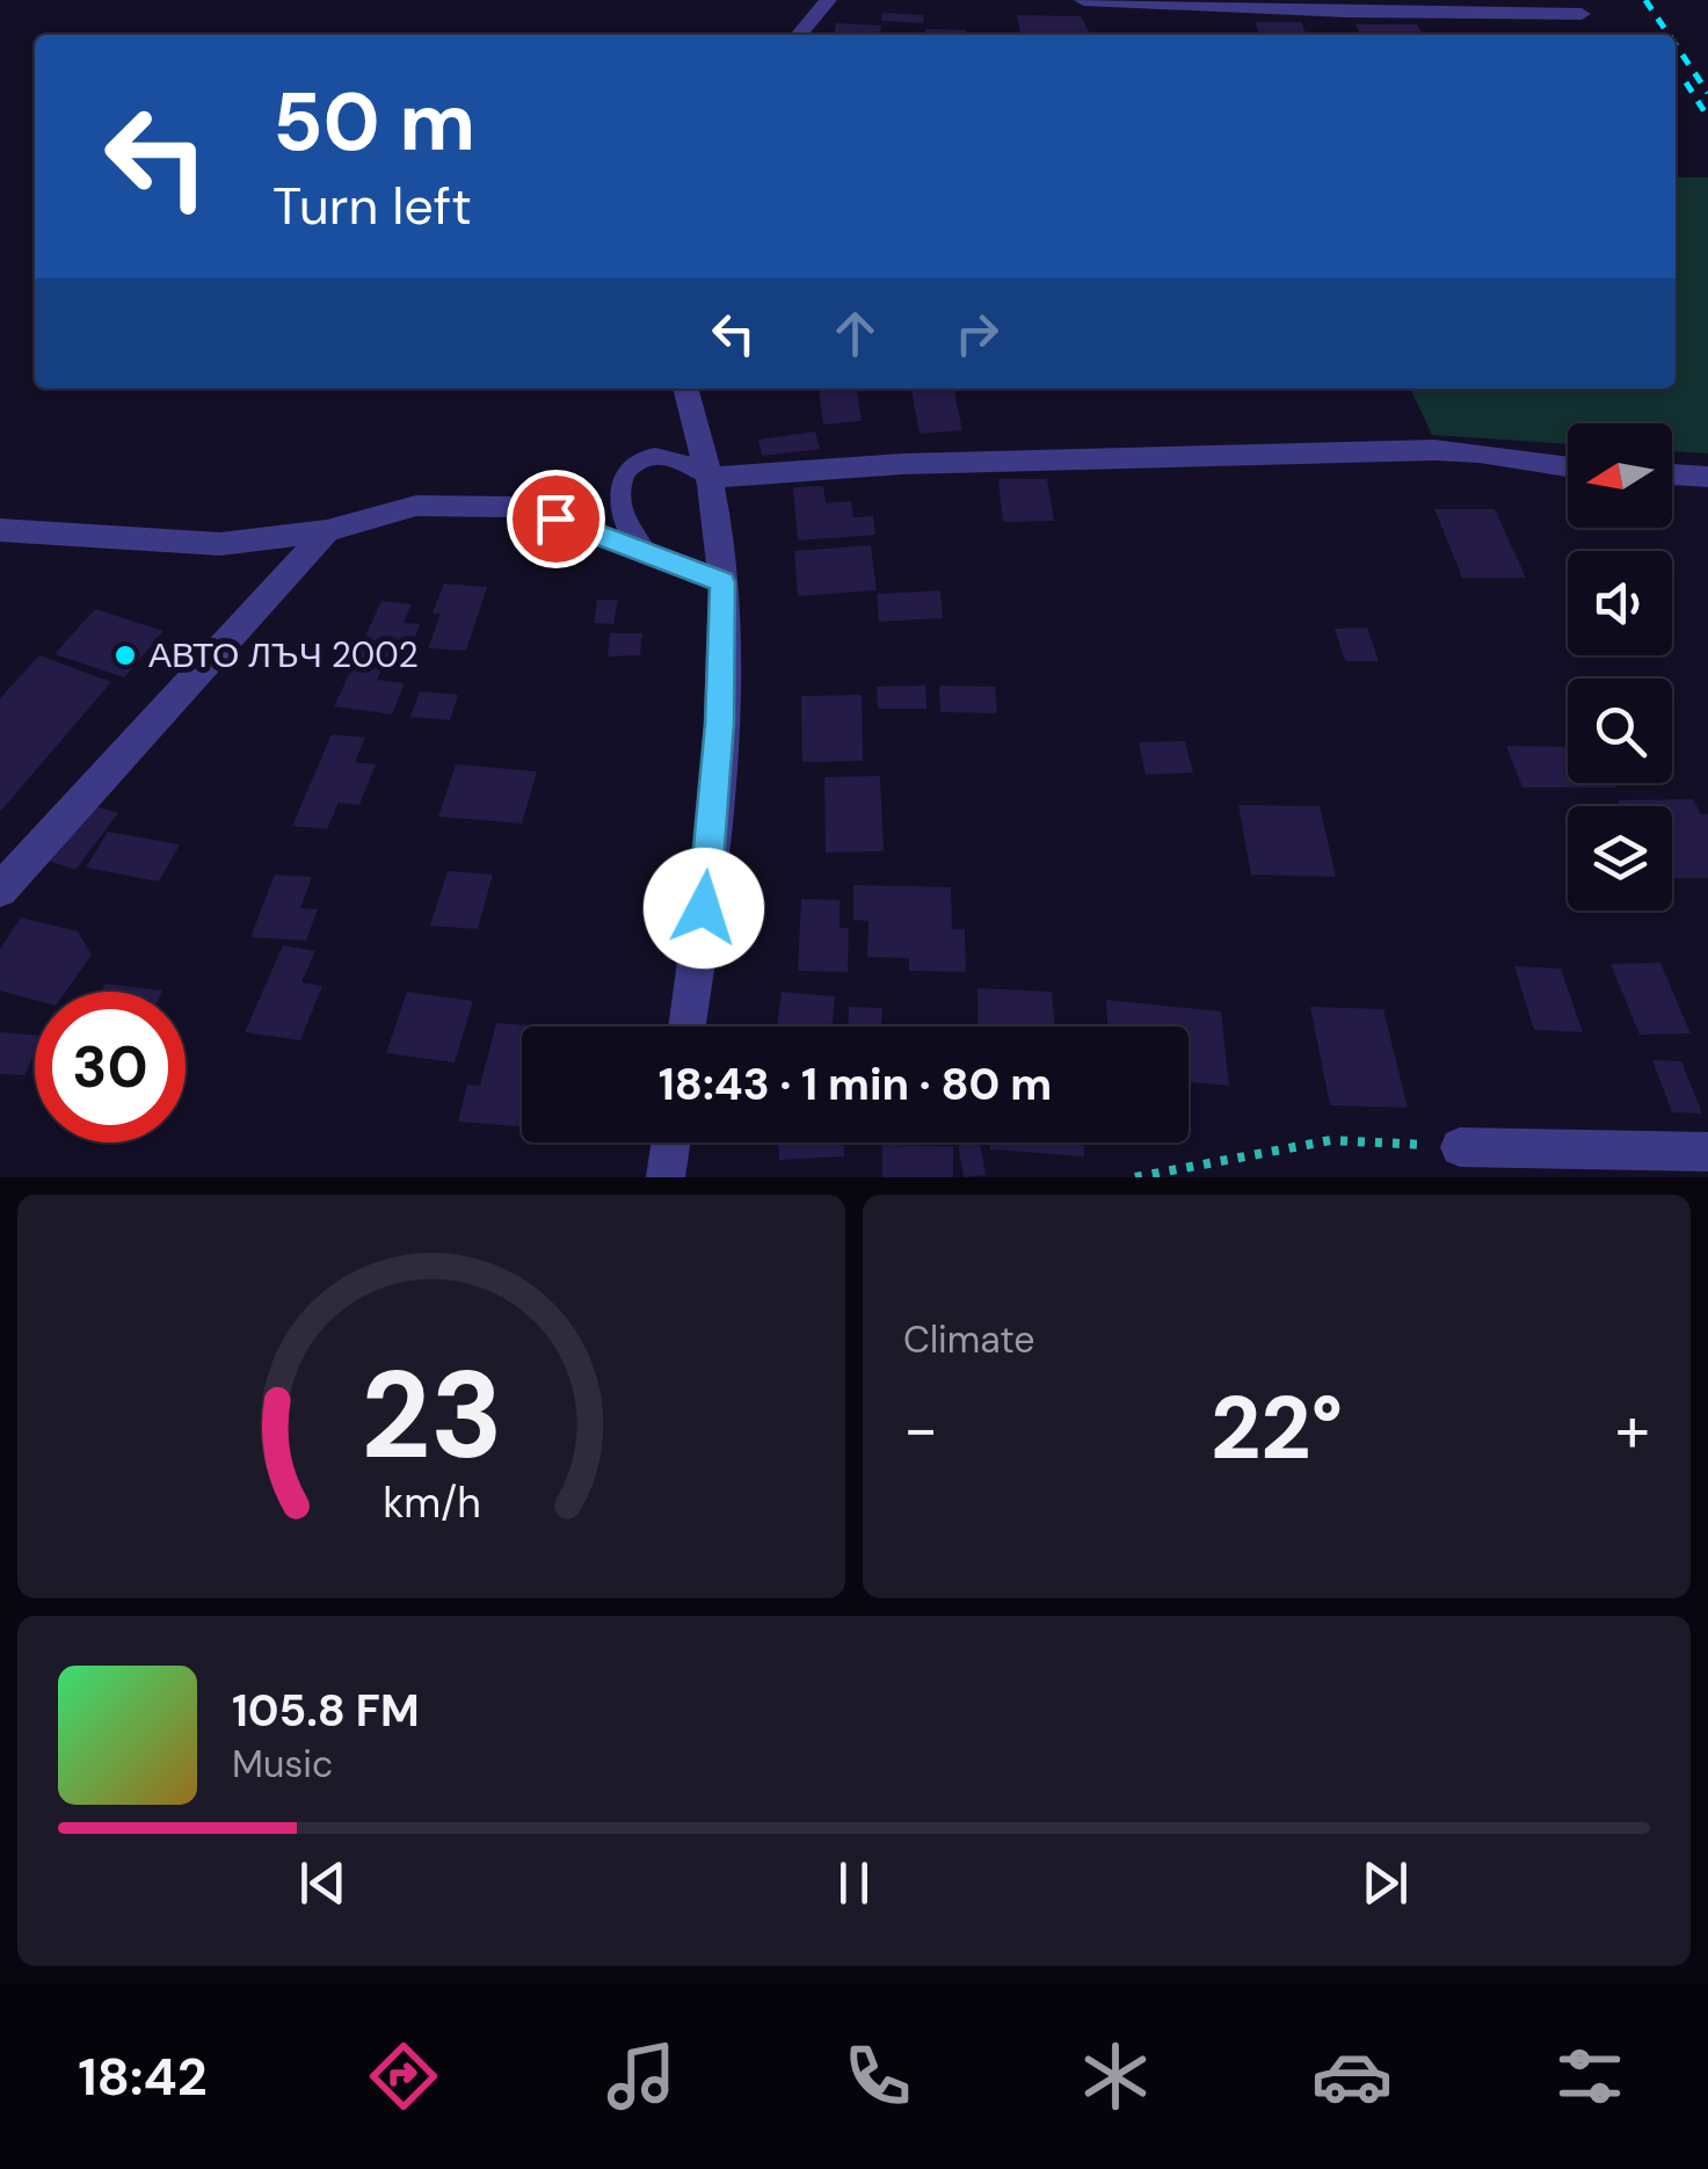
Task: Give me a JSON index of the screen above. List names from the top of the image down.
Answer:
{
  "places": ["АВТО ЛЪЧ 2002"],
  "north": "left",
  "page": {
    "turn": ["50 m", "Turn left"],
    "limit": "30",
    "trip": "18:43 · 1 min · 80 m",
    "tile": "Climate",
    "heat": ["−", "22°", "+"],
    "song": ["105.8 FM", "Music"],
    "tabs": "18:42",
    "gauge": ["23", "km/h"]
  }
}
